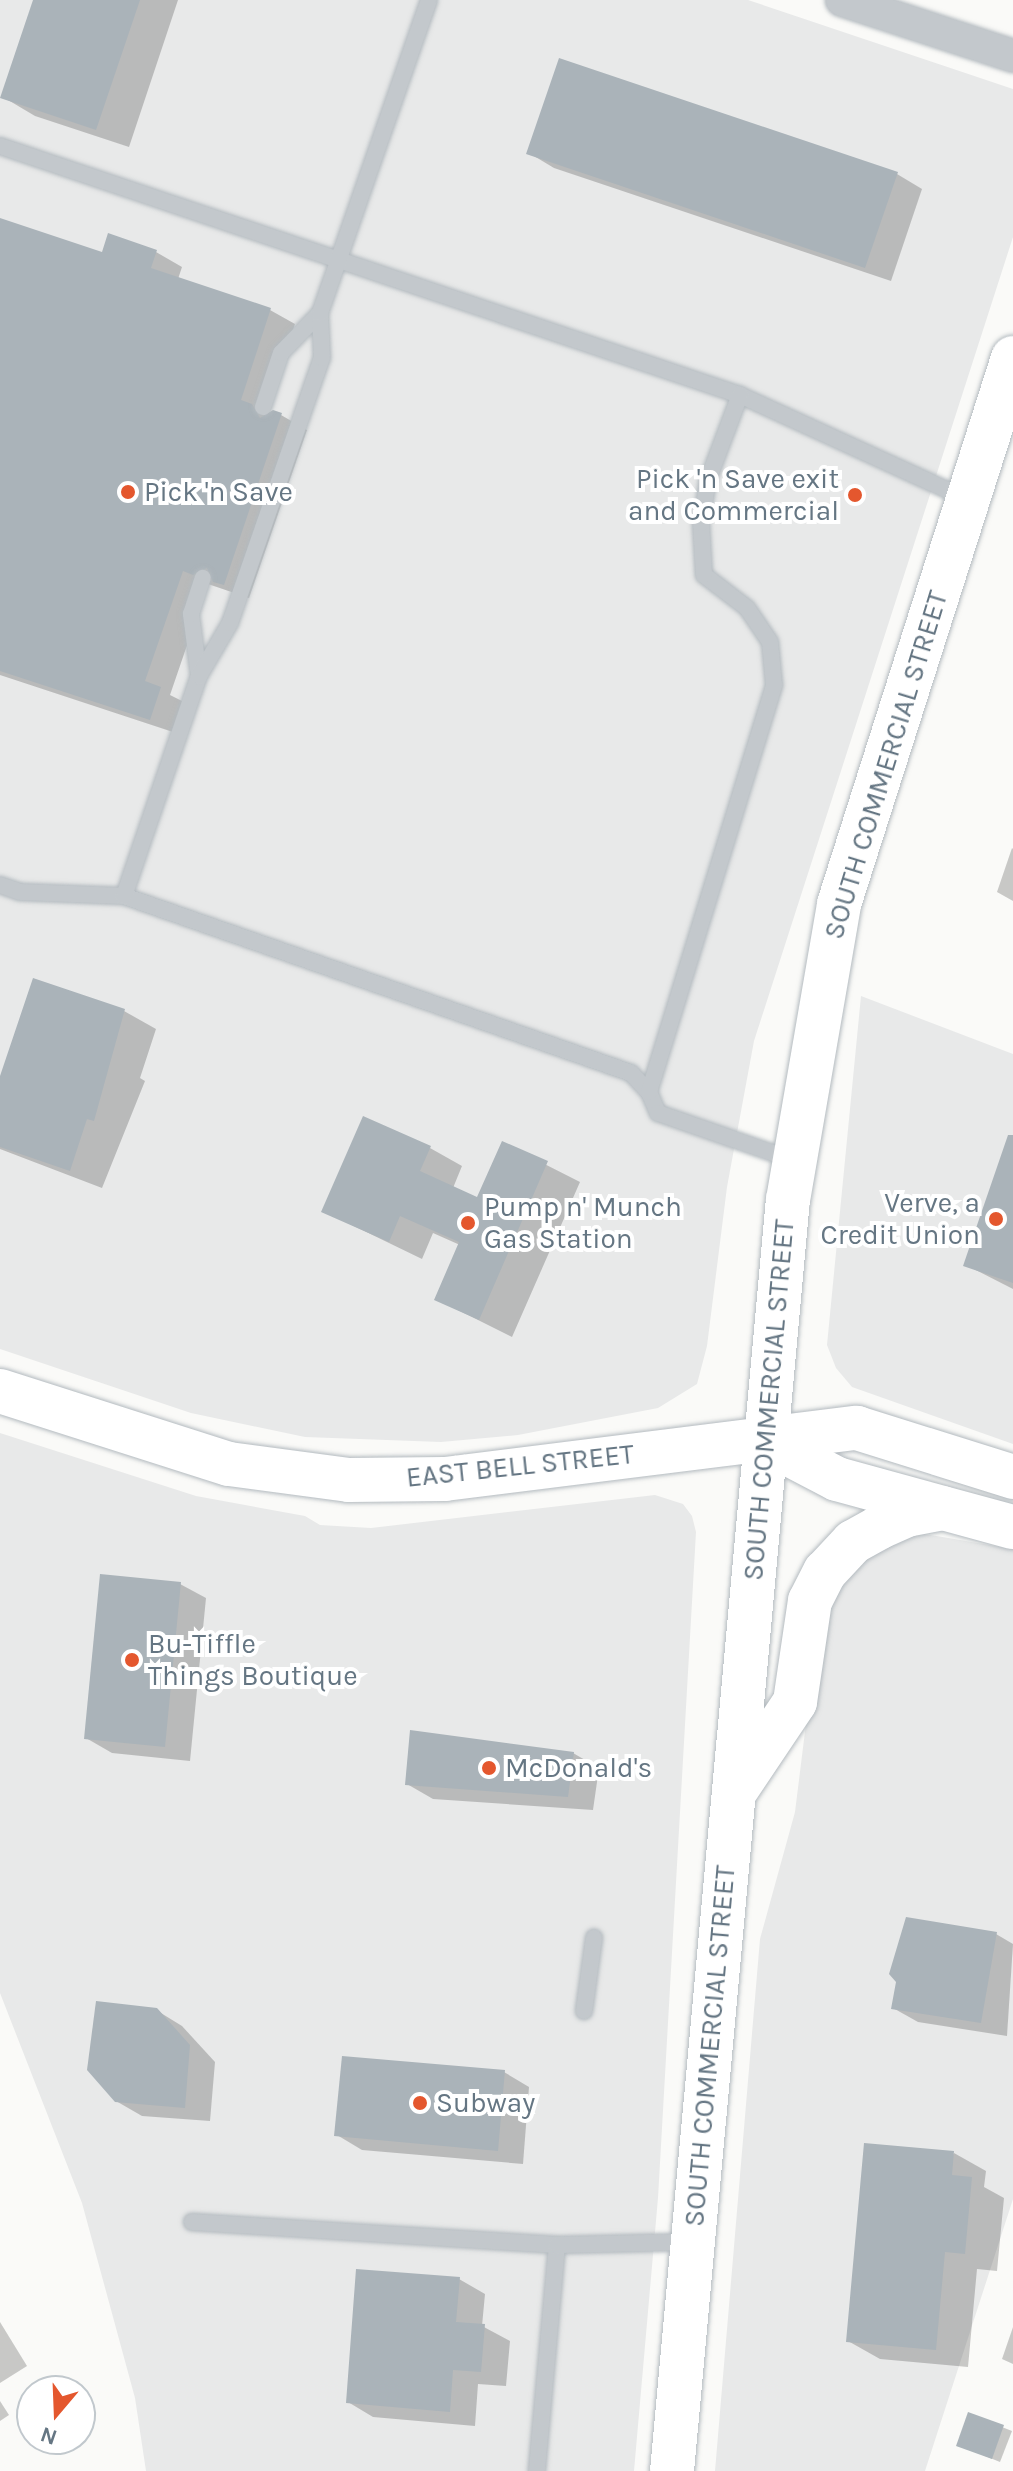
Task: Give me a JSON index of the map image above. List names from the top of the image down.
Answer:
{
  "streets": {
    "main road": ["SOUTH COMMERCIAL STREET", "EAST BELL STREET"]
  },
  "crossings": [
    ["SOUTH COMMERCIAL STREET", "EAST BELL STREET"]
  ],
  "places": [
    "Pick 'n Save",
    "Pick 'n Save exit and Commercial",
    "Verve, a Credit Union",
    "Pump n' Munch Gas Station",
    "Bu-Tiffle Things Boutique",
    "McDonald's",
    "Subway"
  ],
  "north": "bottom"
}
